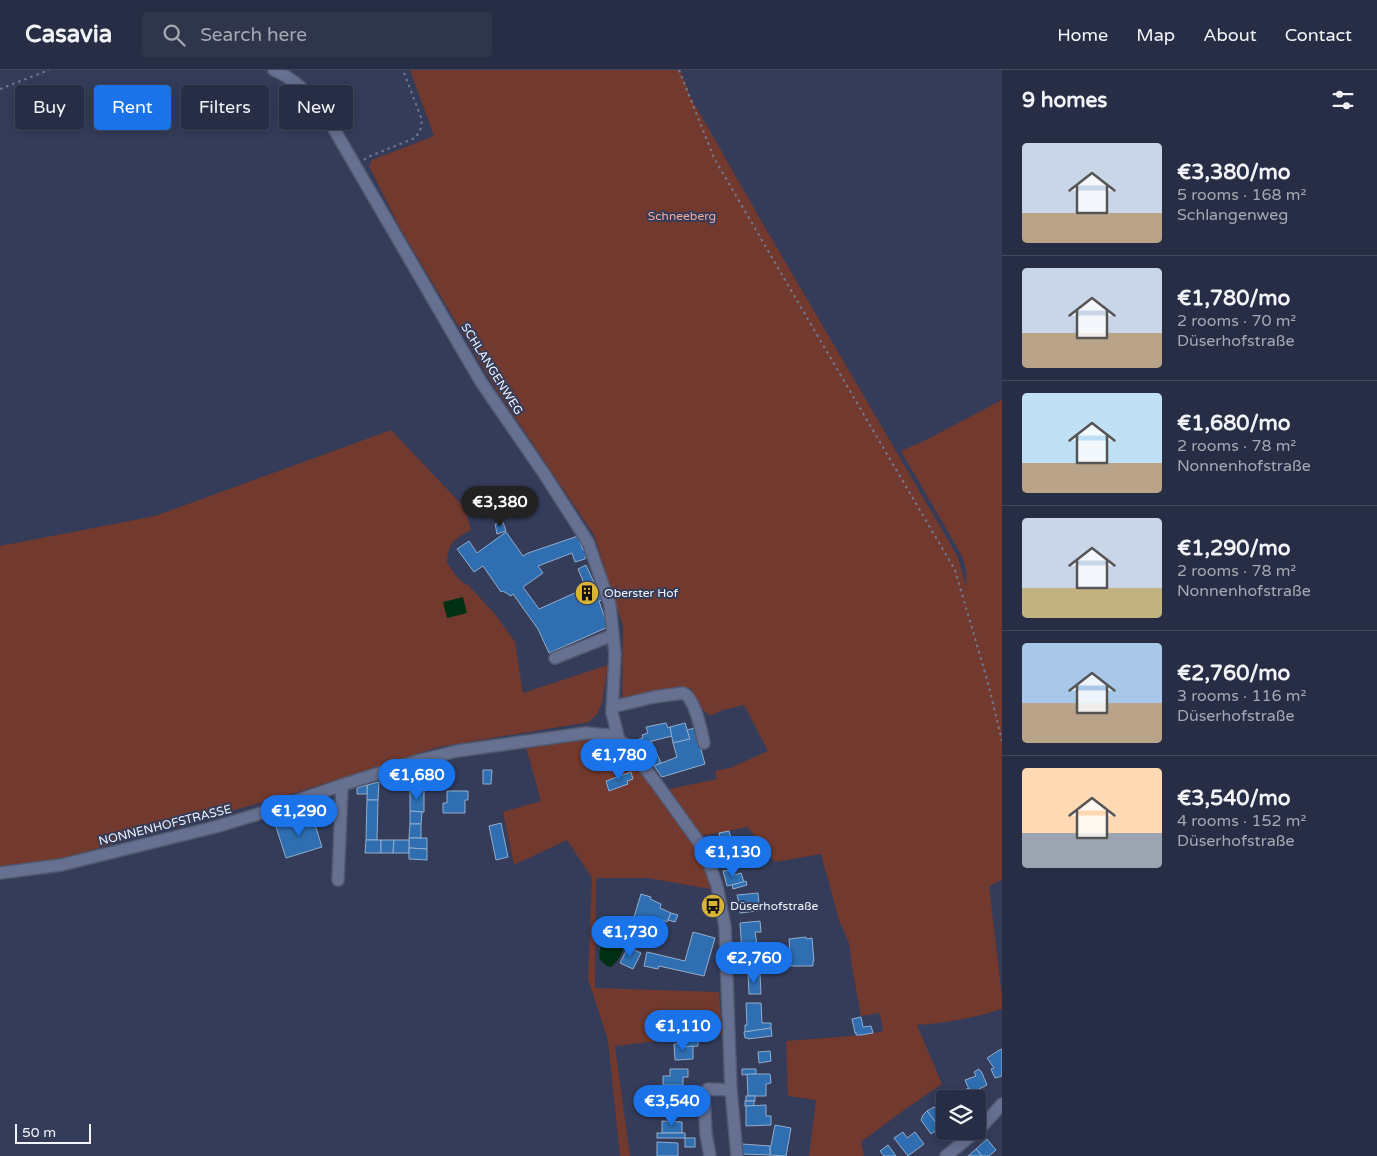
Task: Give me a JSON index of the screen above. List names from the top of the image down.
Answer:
{
  "streets": {
    "street": ["SCHLANGENWEG", "NONNENHOFSTRASSE"]
  },
  "parks": ["Schneeberg"],
  "places": {
    "building": ["Oberster Hof"],
    "bus stop": ["Düserhofstraße"]
  },
  "scale_bar": "50 m",
  "page": {
    "header": "Casavia",
    "search": "Search here",
    "nav": [
      "Home",
      "Map",
      "About",
      "Contact"
    ],
    "heading": "9 homes",
    "chip": [
      "Buy",
      "Rent",
      "Filters",
      "New"
    ],
    "list": [
      {
        "name": "€3,380/mo",
        "note": "5 rooms · 168 m² · Schlangenweg"
      },
      {
        "name": "€1,780/mo",
        "note": "2 rooms · 70 m² · Düserhofstraße"
      },
      {
        "name": "€1,680/mo",
        "note": "2 rooms · 78 m² · Nonnenhofstraße"
      },
      {
        "name": "€1,290/mo",
        "note": "2 rooms · 78 m² · Nonnenhofstraße"
      },
      {
        "name": "€2,760/mo",
        "note": "3 rooms · 116 m² · Düserhofstraße"
      },
      {
        "name": "€3,540/mo",
        "note": "4 rooms · 152 m² · Düserhofstraße"
      }
    ],
    "price": [
      "€3,380",
      "€1,780",
      "€1,680",
      "€1,290",
      "€1,130",
      "€1,730",
      "€2,760",
      "€1,110",
      "€3,540"
    ],
    "scale": "50 m"
  }
}
